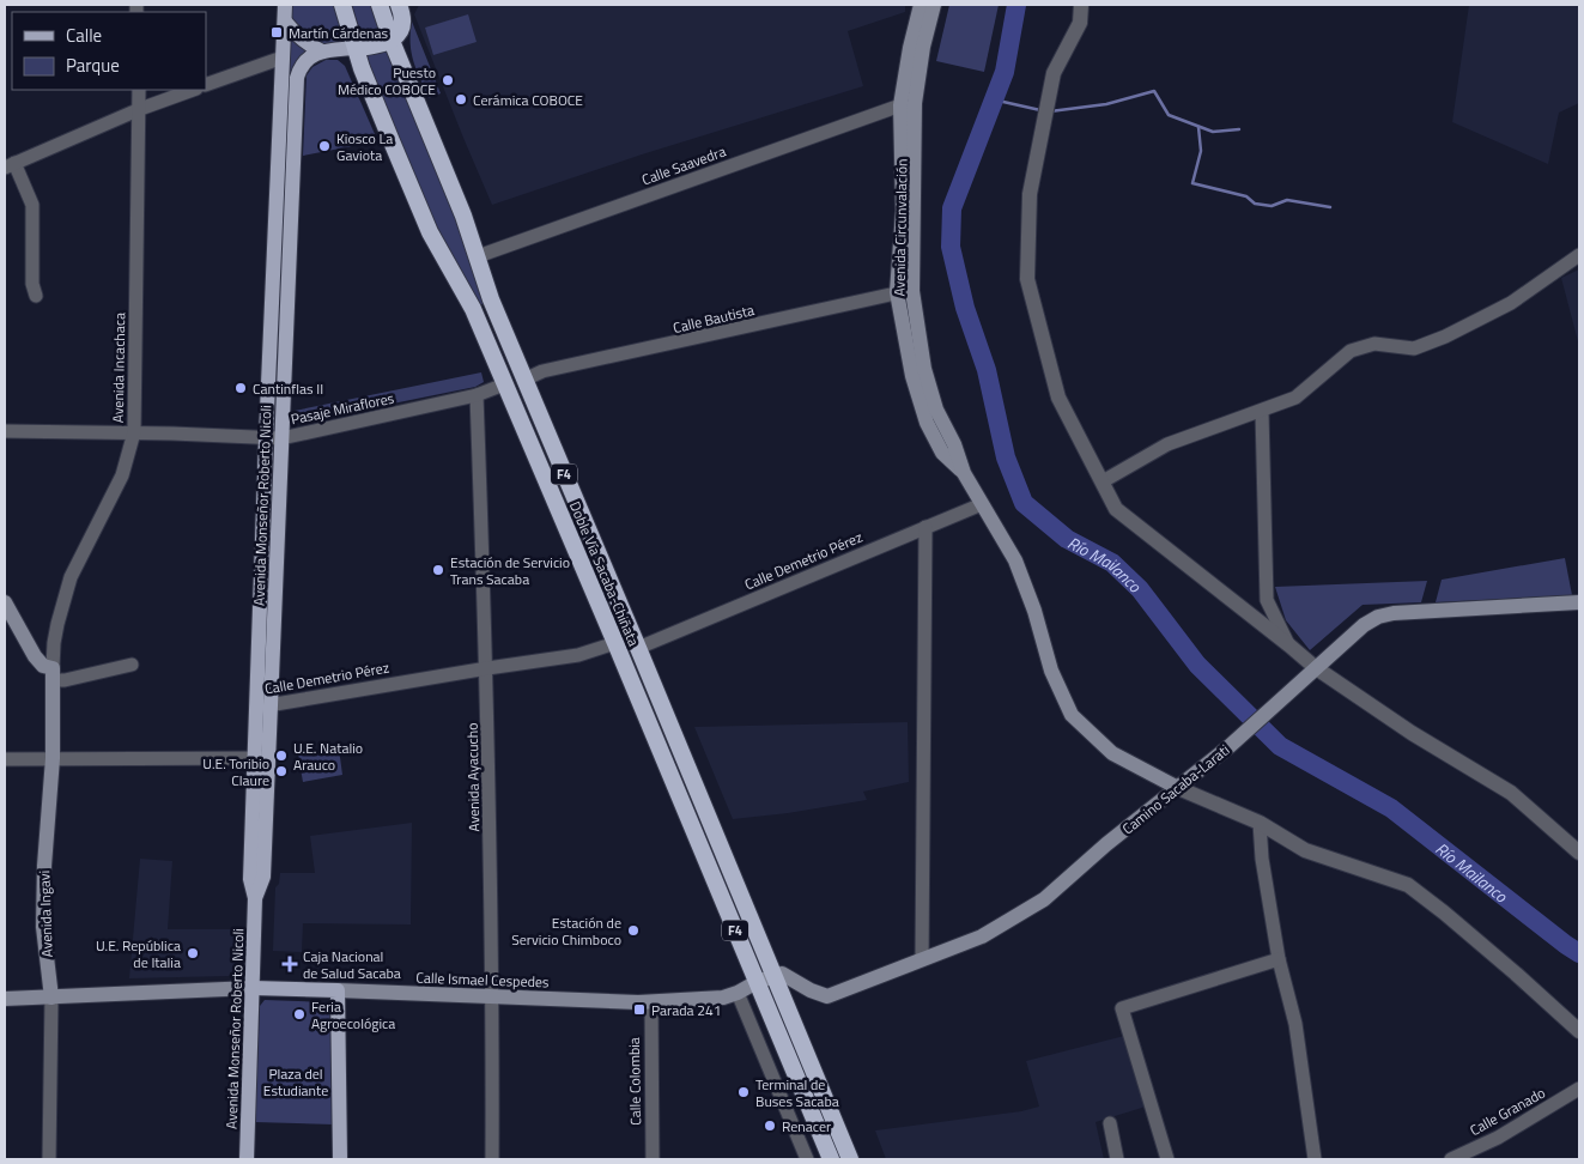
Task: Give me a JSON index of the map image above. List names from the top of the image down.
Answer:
{
  "streets": {
    "highway": ["F4", "Doble Vía Sacaba-Chiñata"],
    "main road": [
      "Avenida Circunvalación",
      "Avenida Monseñor Roberto Nicoli",
      "Camino Sacaba-Larati",
      "Avenida Ingavi",
      "Calle Ismael Cespedes"
    ],
    "street": [
      "Calle Saavedra",
      "Calle Bautista",
      "Avenida Incachaca",
      "Pasaje Miraflores",
      "Calle Demetrio Pérez",
      "Avenida Ayacucho",
      "Calle Colombia",
      "Calle Granado"
    ]
  },
  "crossings": [
    ["Calle Saavedra", "Avenida Circunvalación"],
    ["Calle Saavedra", "Doble Vía Sacaba-Chiñata"],
    ["Avenida Circunvalación", "Calle Bautista"],
    ["Avenida Circunvalación", "Calle Demetrio Pérez"],
    ["Avenida Circunvalación", "Camino Sacaba-Larati"],
    ["Calle Bautista", "Doble Vía Sacaba-Chiñata"],
    ["Avenida Incachaca", "Pasaje Miraflores"],
    ["Avenida Incachaca", "Avenida Ingavi"],
    ["Pasaje Miraflores", "Avenida Monseñor Roberto Nicoli"],
    ["Pasaje Miraflores", "Doble Vía Sacaba-Chiñata"],
    ["Pasaje Miraflores", "Avenida Ayacucho"],
    ["Avenida Monseñor Roberto Nicoli", "Calle Demetrio Pérez"],
    ["Avenida Monseñor Roberto Nicoli", "Calle Ismael Cespedes"],
    ["Calle Demetrio Pérez", "Doble Vía Sacaba-Chiñata"],
    ["Calle Demetrio Pérez", "Avenida Ayacucho"],
    ["Doble Vía Sacaba-Chiñata", "Camino Sacaba-Larati"],
    ["Doble Vía Sacaba-Chiñata", "Calle Ismael Cespedes"],
    ["Avenida Ayacucho", "Calle Ismael Cespedes"],
    ["Camino Sacaba-Larati", "Calle Ismael Cespedes"],
    ["Avenida Ingavi", "Calle Ismael Cespedes"],
    ["Calle Ismael Cespedes", "Calle Colombia"]
  ],
  "water": ["Río Mailanco"],
  "parks": ["Plaza del Estudiante"],
  "places": {
    "transit": ["Martín Cárdenas", "Parada 241"],
    "other": [
      "Puesto Médico COBOCE",
      "Cerámica COBOCE",
      "Kiosco La Gaviota",
      "Cantinflas II",
      "Estación de Servicio Trans Sacaba",
      "U.E. Natalio Arauco",
      "U.E. Toribio Claure",
      "Estación de Servicio Chimboco",
      "U.E. República de Italia",
      "Feria Agroecológica",
      "Terminal de Buses Sacaba",
      "Renacer"
    ],
    "health": ["Caja Nacional de Salud Sacaba"]
  },
  "legend": ["Calle", "Parque"]
}
